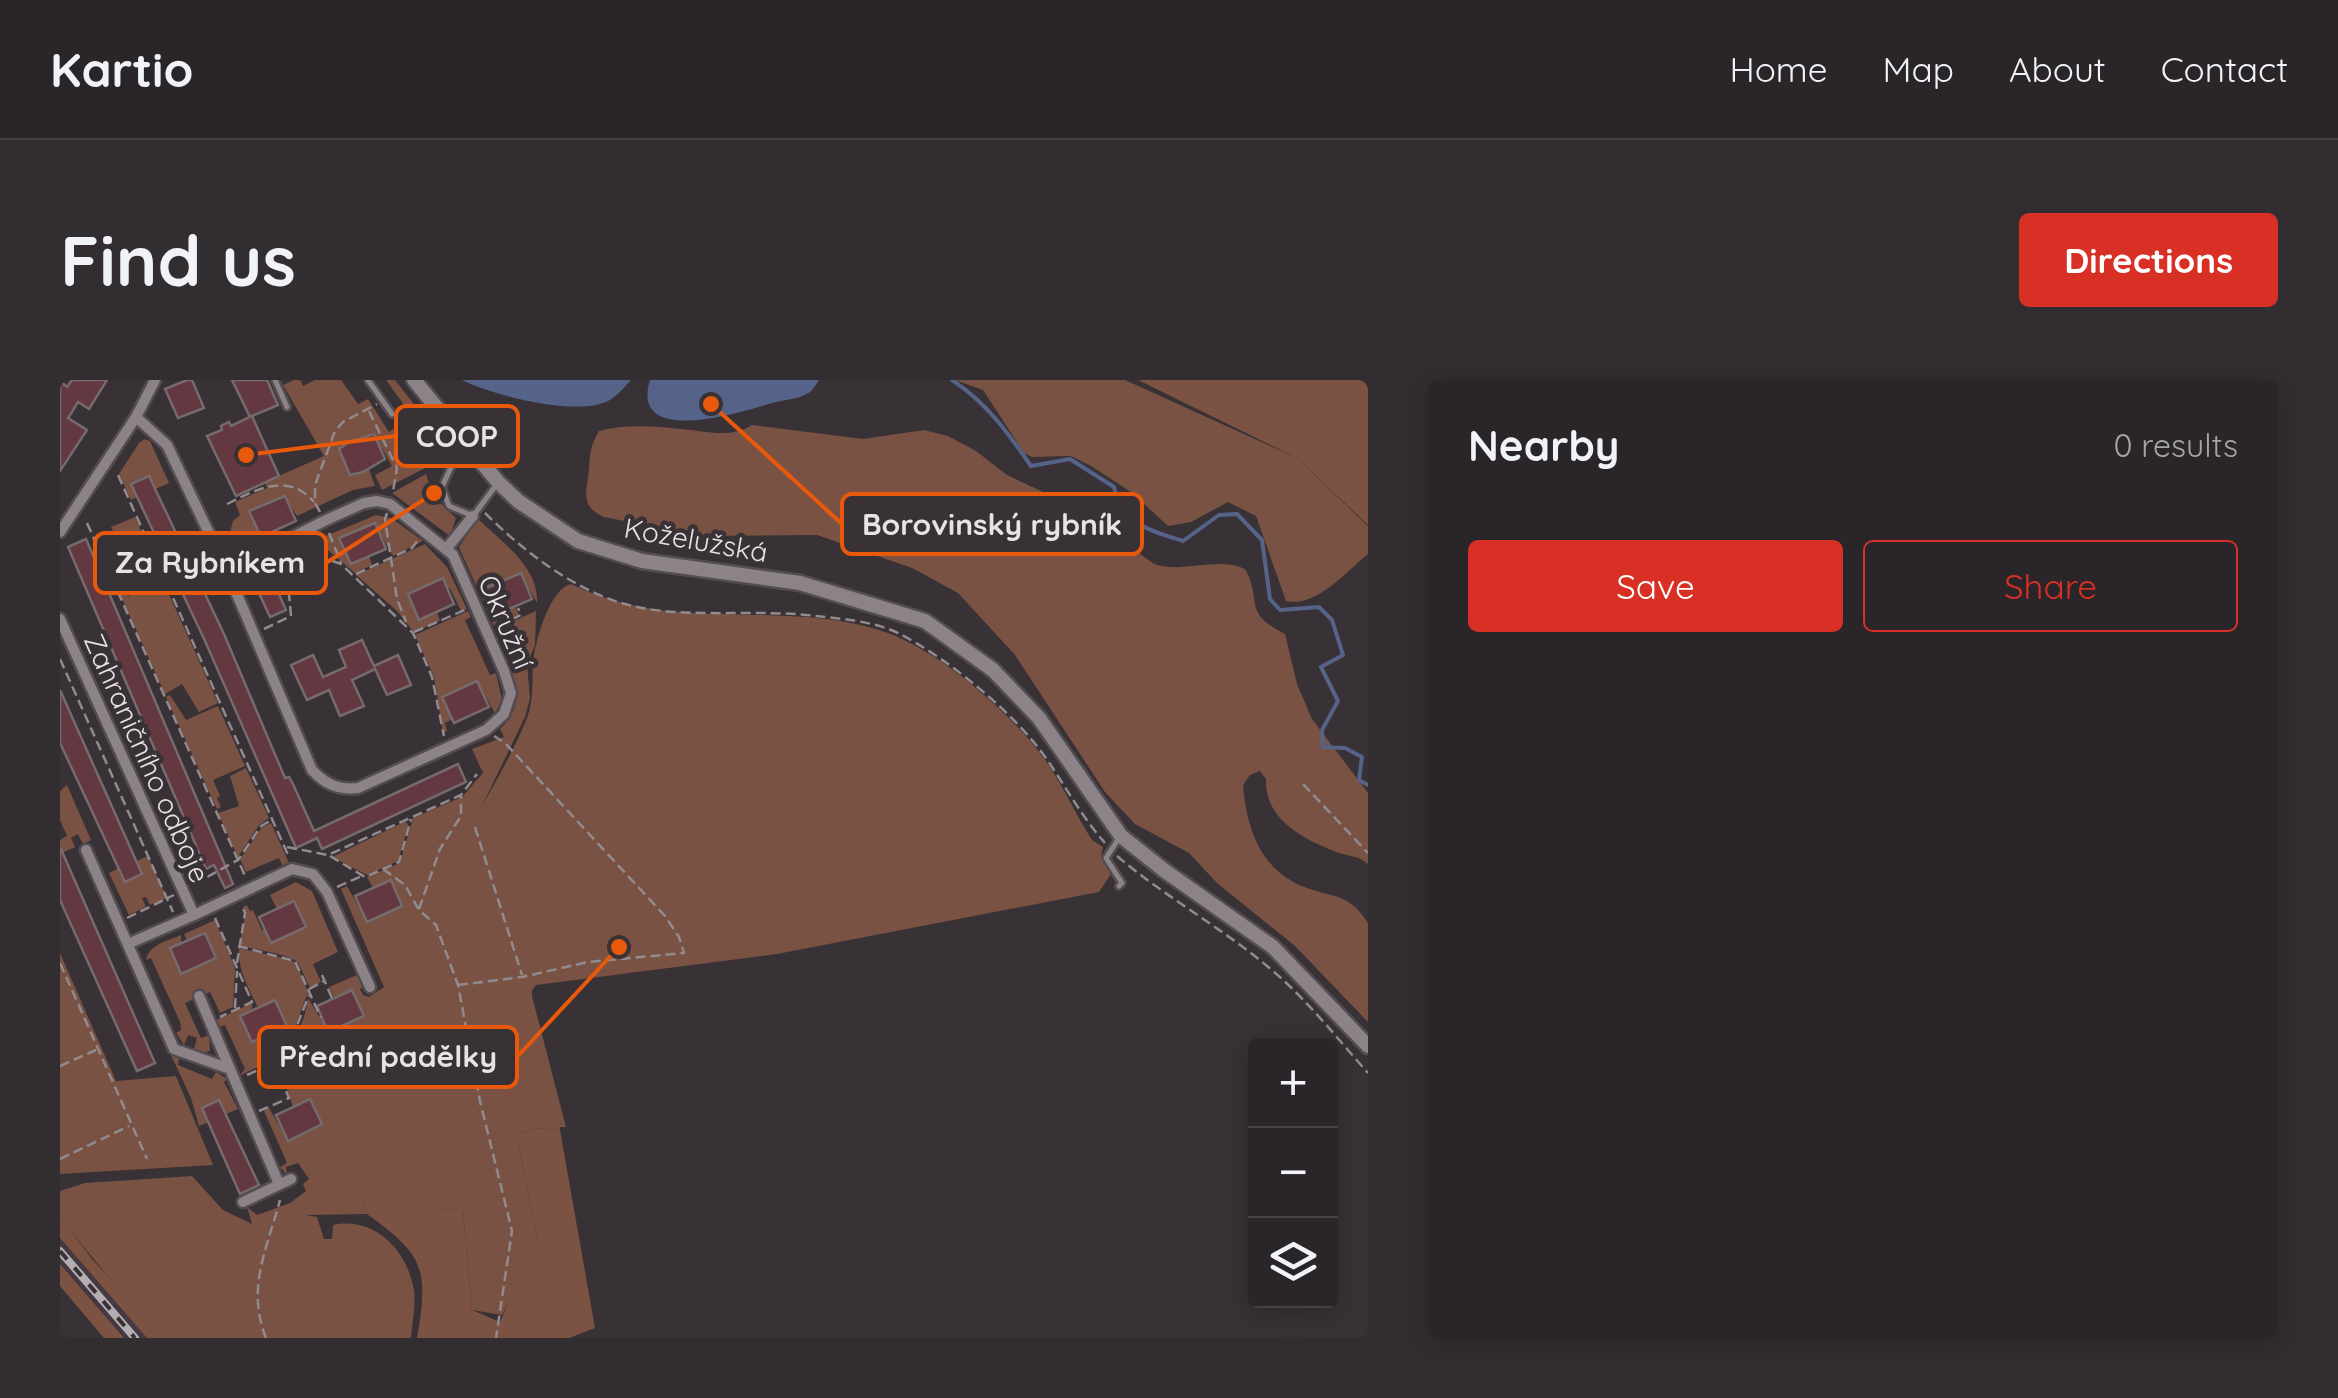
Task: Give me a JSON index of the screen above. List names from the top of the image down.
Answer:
{
  "streets": {
    "main road": ["Koželužská"],
    "street": ["Okružní", "Zahraničního odboje"]
  },
  "places": [
    "Borovinský rybník",
    "COOP",
    "Za Rybníkem",
    "Přední padělky"
  ],
  "page": {
    "header": "Kartio",
    "nav": [
      "Home",
      "Map",
      "About",
      "Contact"
    ],
    "buttons": [
      "Directions",
      ["Save", "Share"]
    ],
    "title": "Find us",
    "heading": ["Nearby", "0 results"],
    "map_buttons": ["+", "−"]
  }
}
